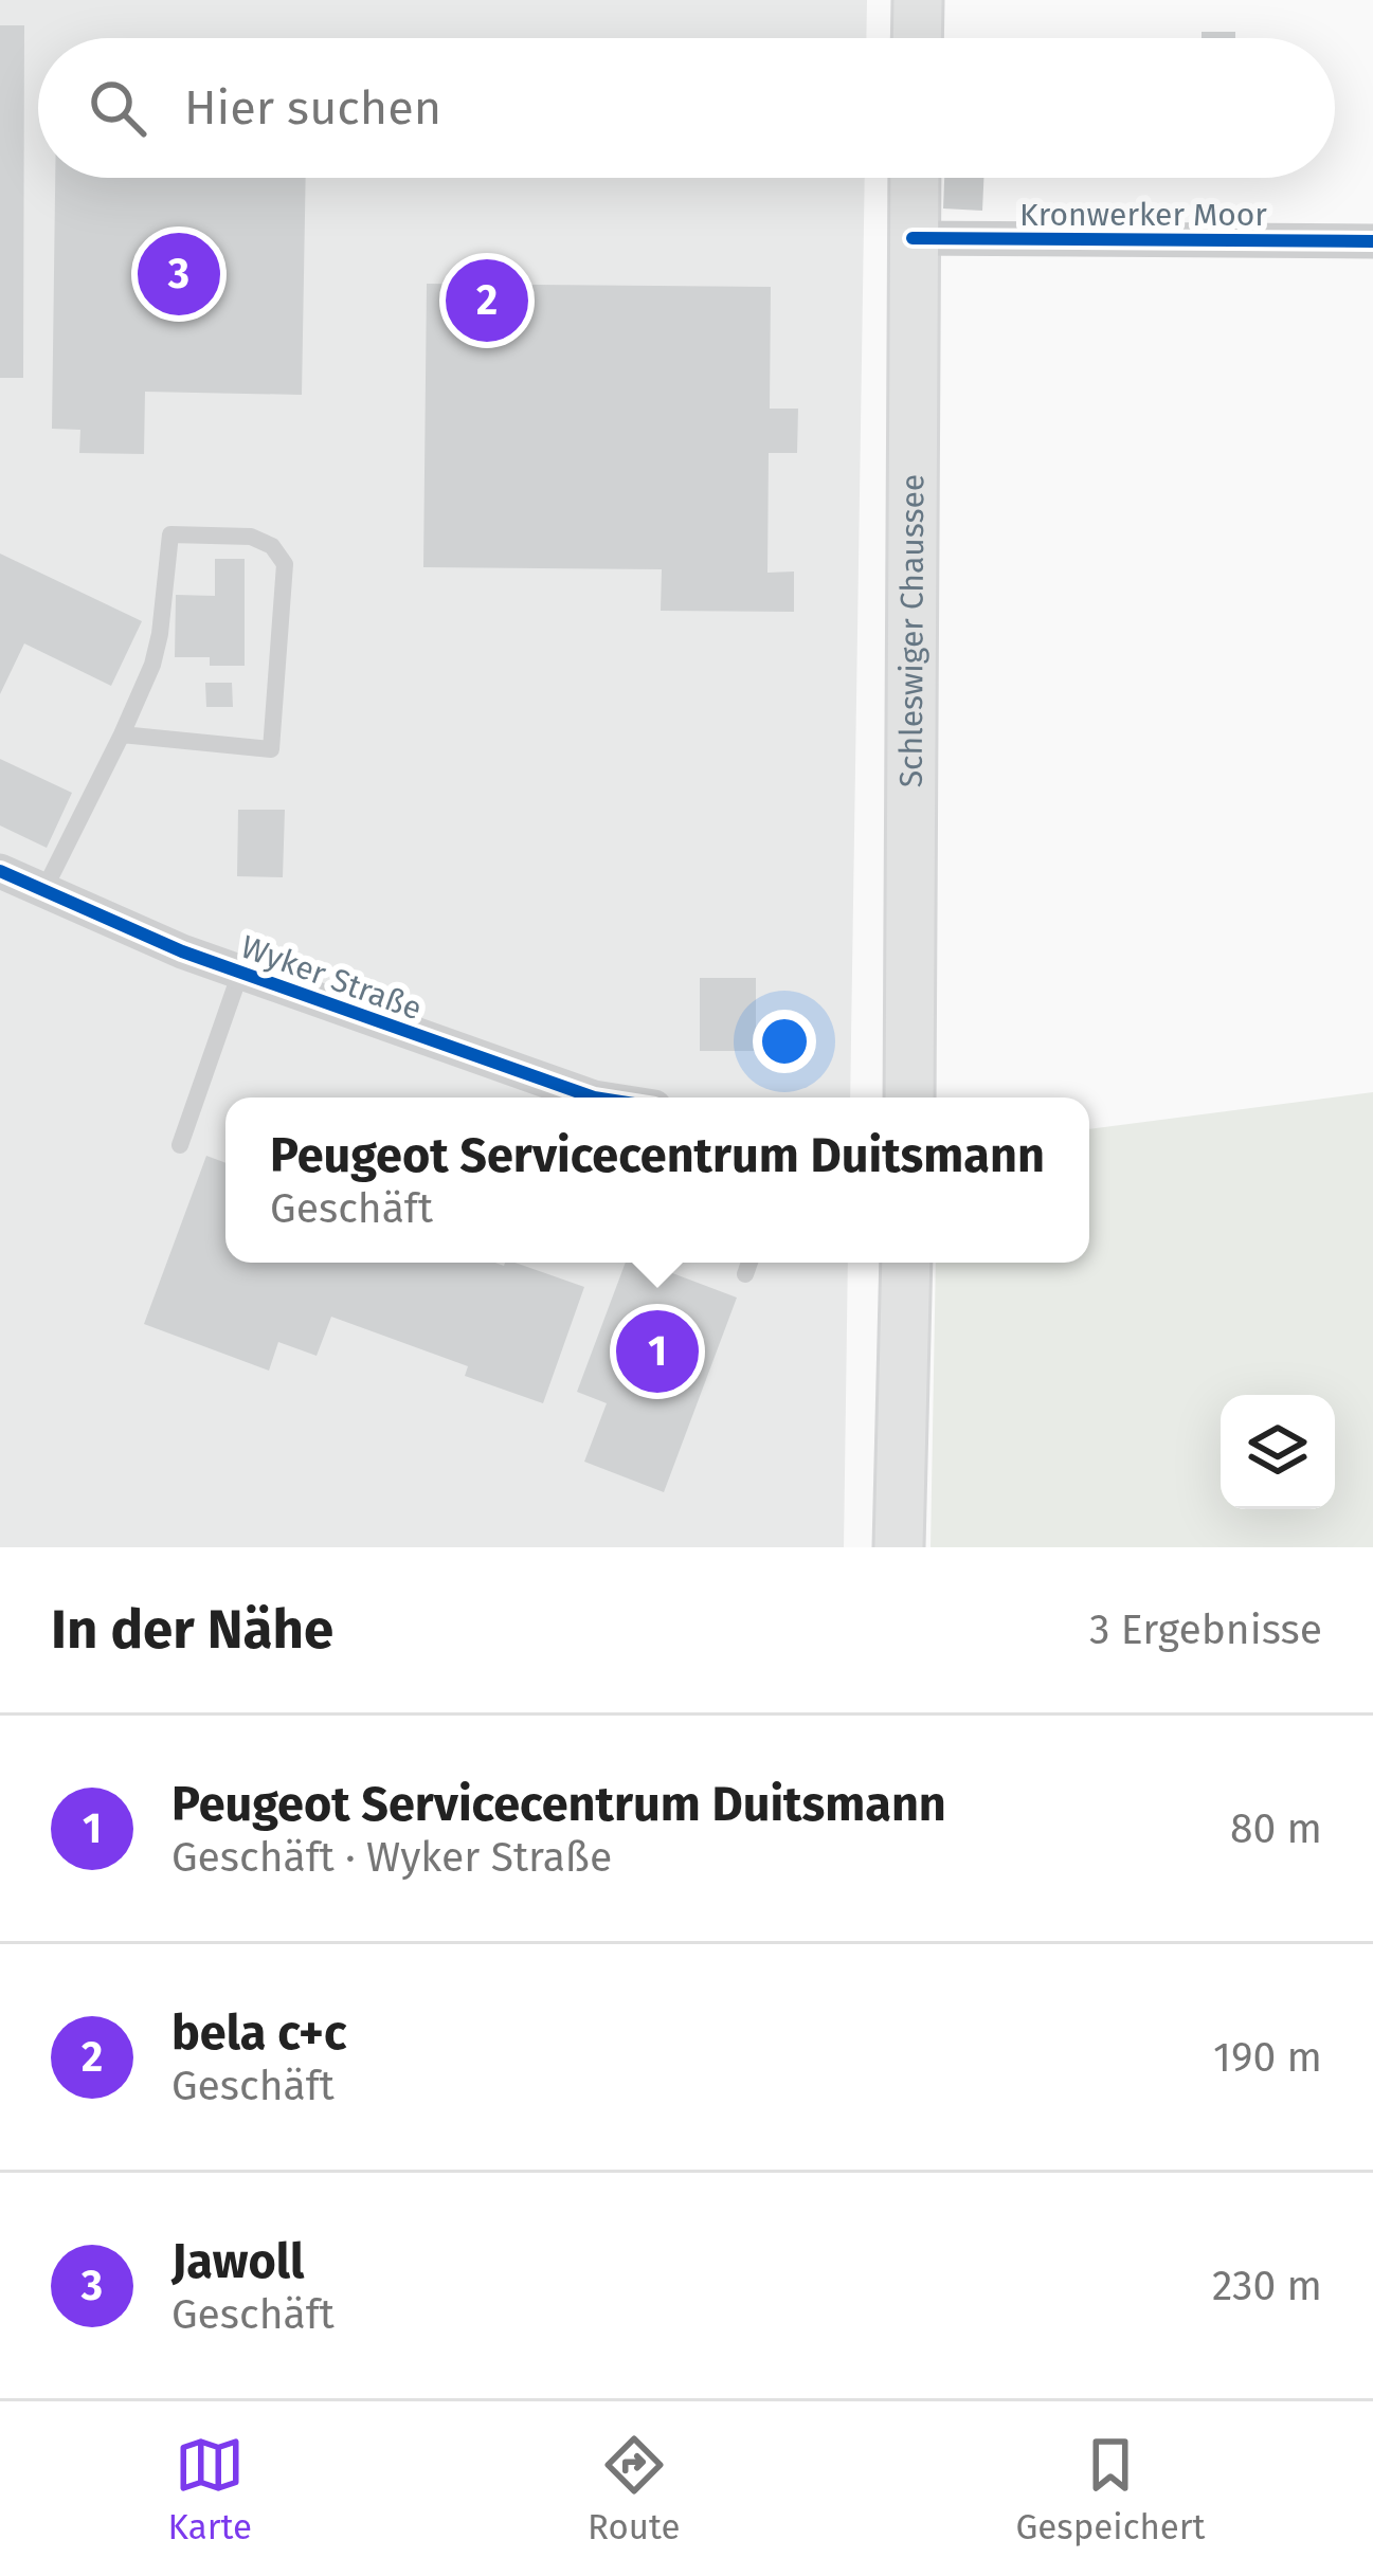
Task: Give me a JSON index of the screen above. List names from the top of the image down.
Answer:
{
  "streets": {
    "main road": ["Schleswiger Chaussee"],
    "street": ["Kronwerker Moor", "Wyker Straße"]
  },
  "crossings": [
    ["Kronwerker Moor", "Schleswiger Chaussee"]
  ],
  "page": {
    "search": "Hier suchen",
    "pins": ["3", "2", "1"],
    "popup": ["Peugeot Servicecentrum Duitsmann", "Geschäft"],
    "heading": ["In der Nähe", "3 Ergebnisse"],
    "list": [
      {
        "mark": "1",
        "name": "Peugeot Servicecentrum Duitsmann",
        "note": "Geschäft · Wyker Straße",
        "value": "80 m"
      },
      {
        "mark": "2",
        "name": "bela c+c",
        "note": "Geschäft",
        "value": "190 m"
      },
      {
        "mark": "3",
        "name": "Jawoll",
        "note": "Geschäft",
        "value": "230 m"
      }
    ],
    "nav": ["Karte", "Route", "Gespeichert"]
  }
}
